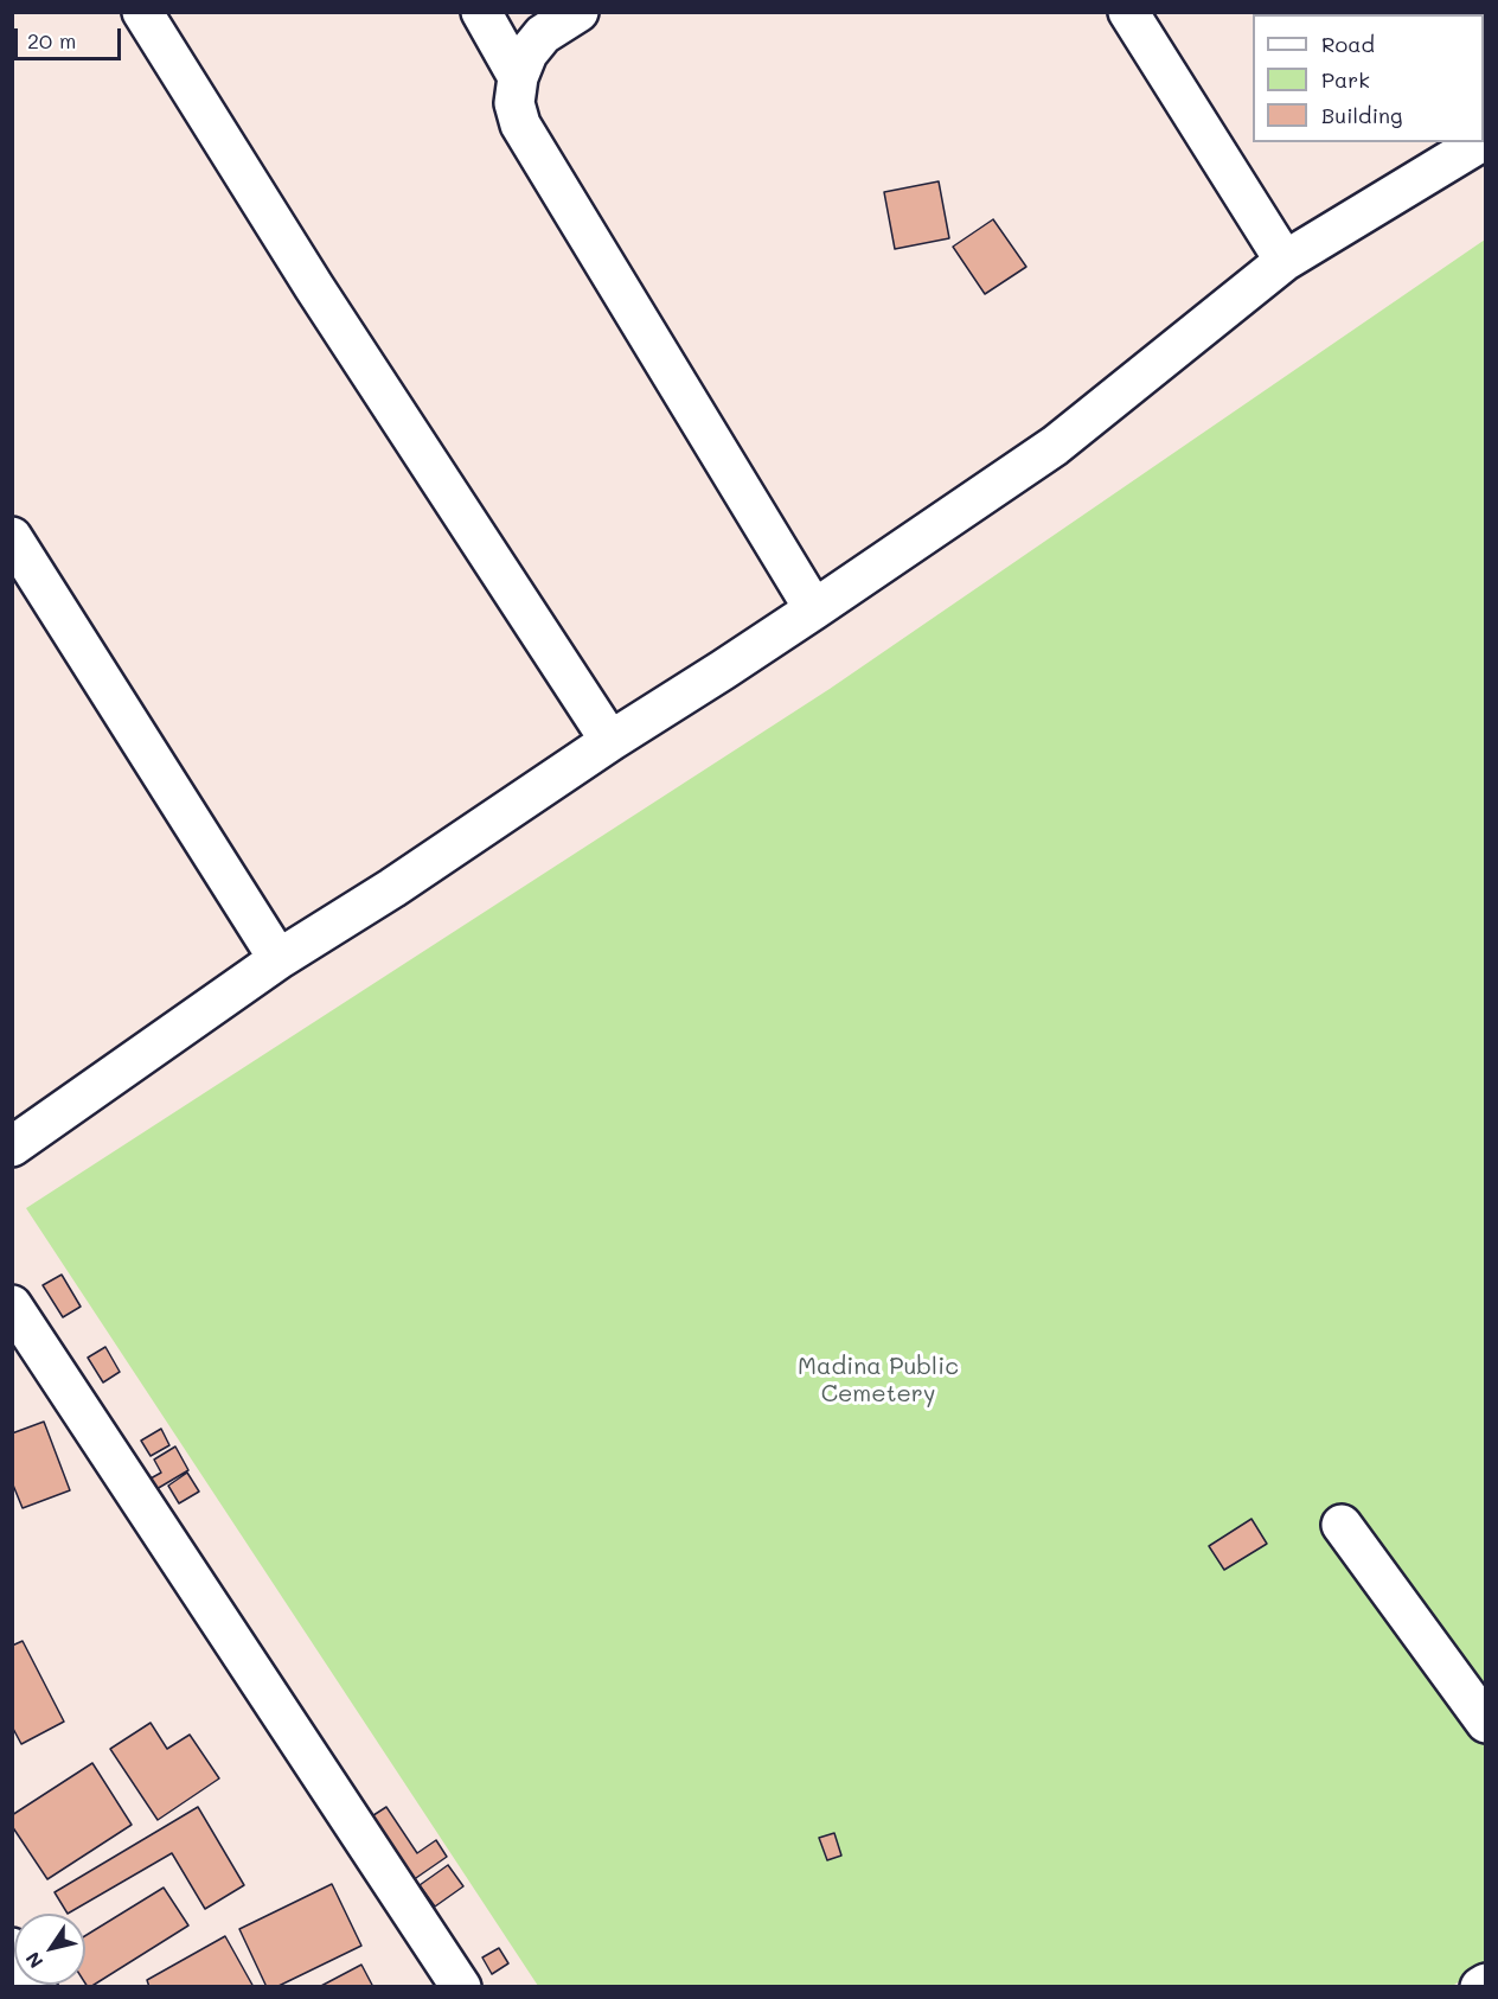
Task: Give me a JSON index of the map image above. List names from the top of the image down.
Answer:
{
  "parks": ["Madina Public Cemetery"],
  "legend": ["Road", "Park", "Building"],
  "scale_bar": "20 m",
  "north": "bottom left"
}
